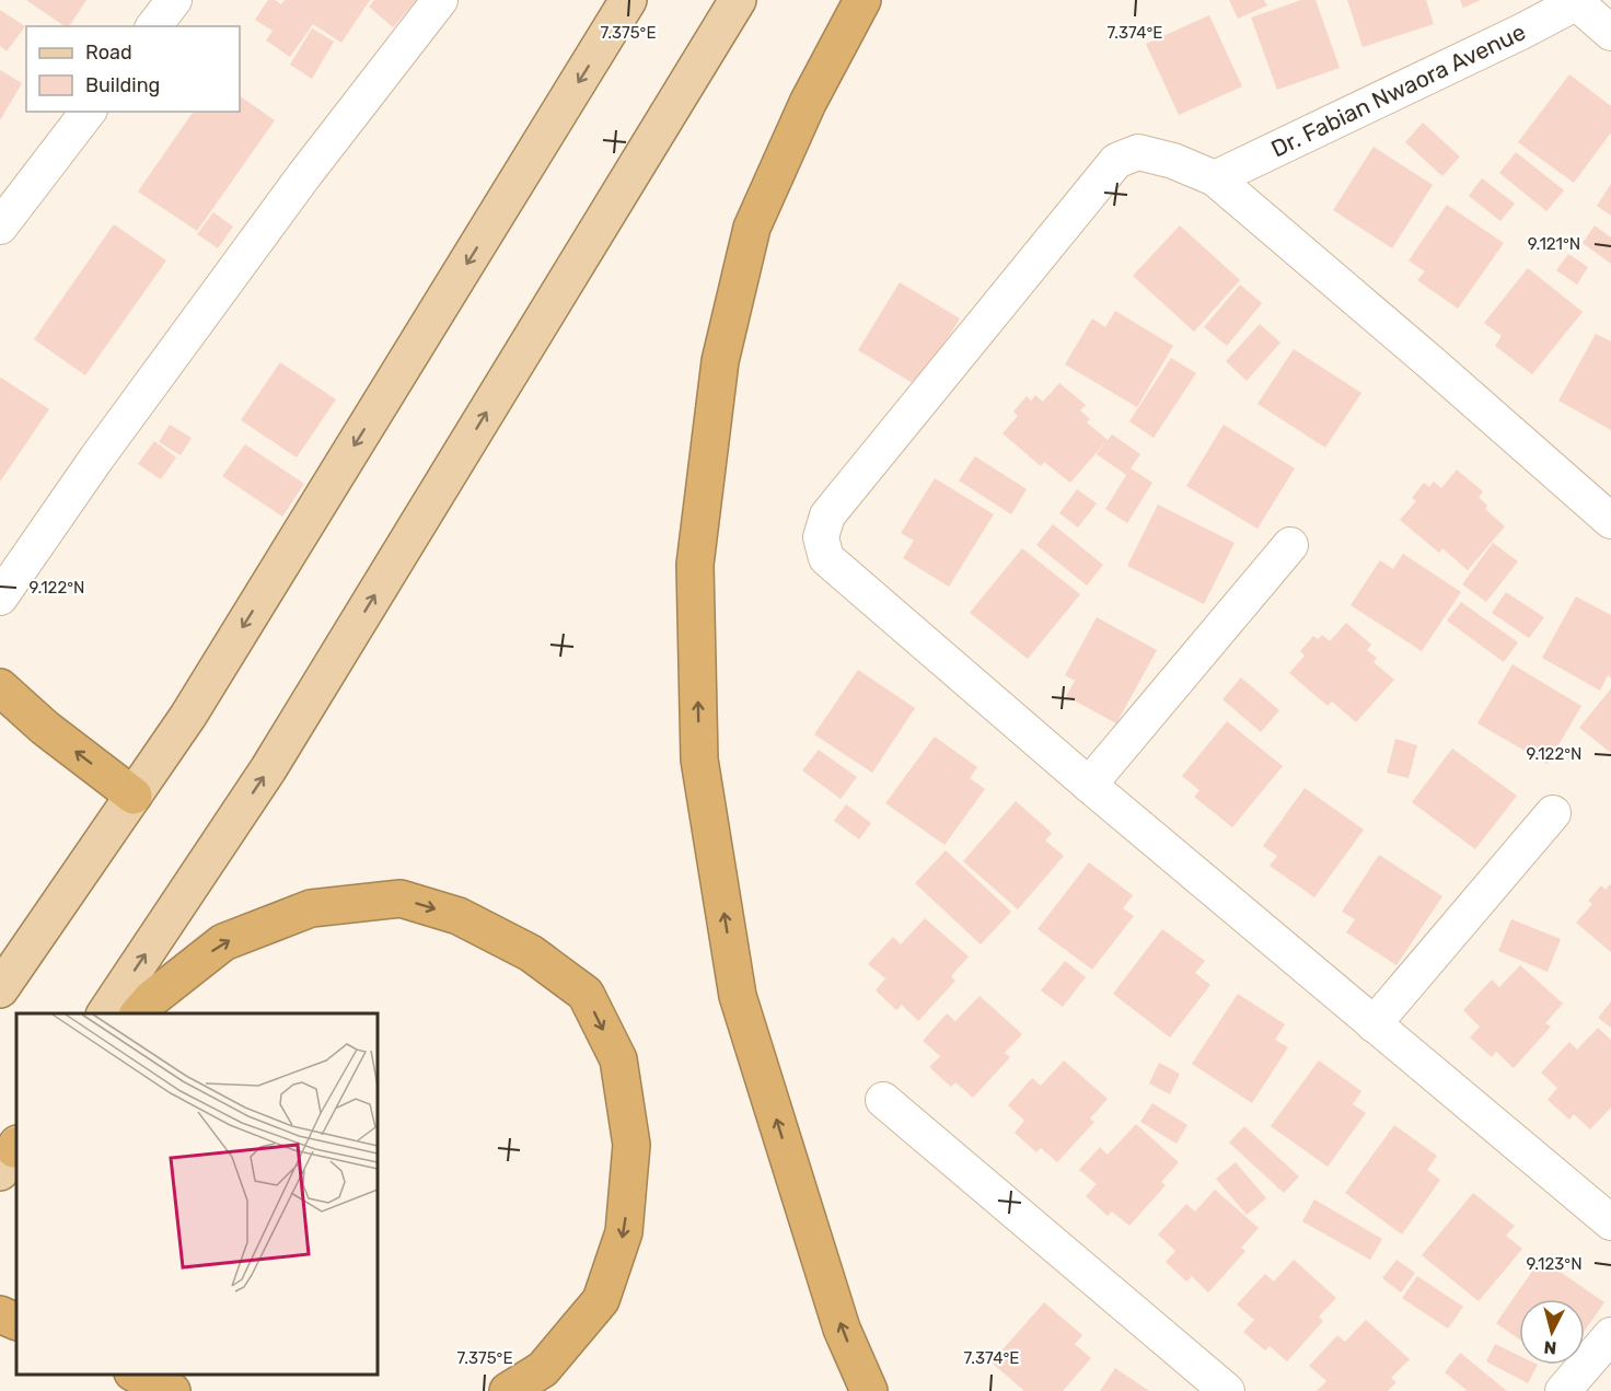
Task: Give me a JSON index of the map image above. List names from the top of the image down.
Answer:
{
  "streets": {
    "street": ["Dr. Fabian Nwaora Avenue"]
  },
  "legend": ["Road", "Building"],
  "north": "bottom",
  "coordinates": [
    "7.375°E",
    "7.374°E",
    "9.121°N",
    "9.122°N",
    "9.123°N"
  ]
}
